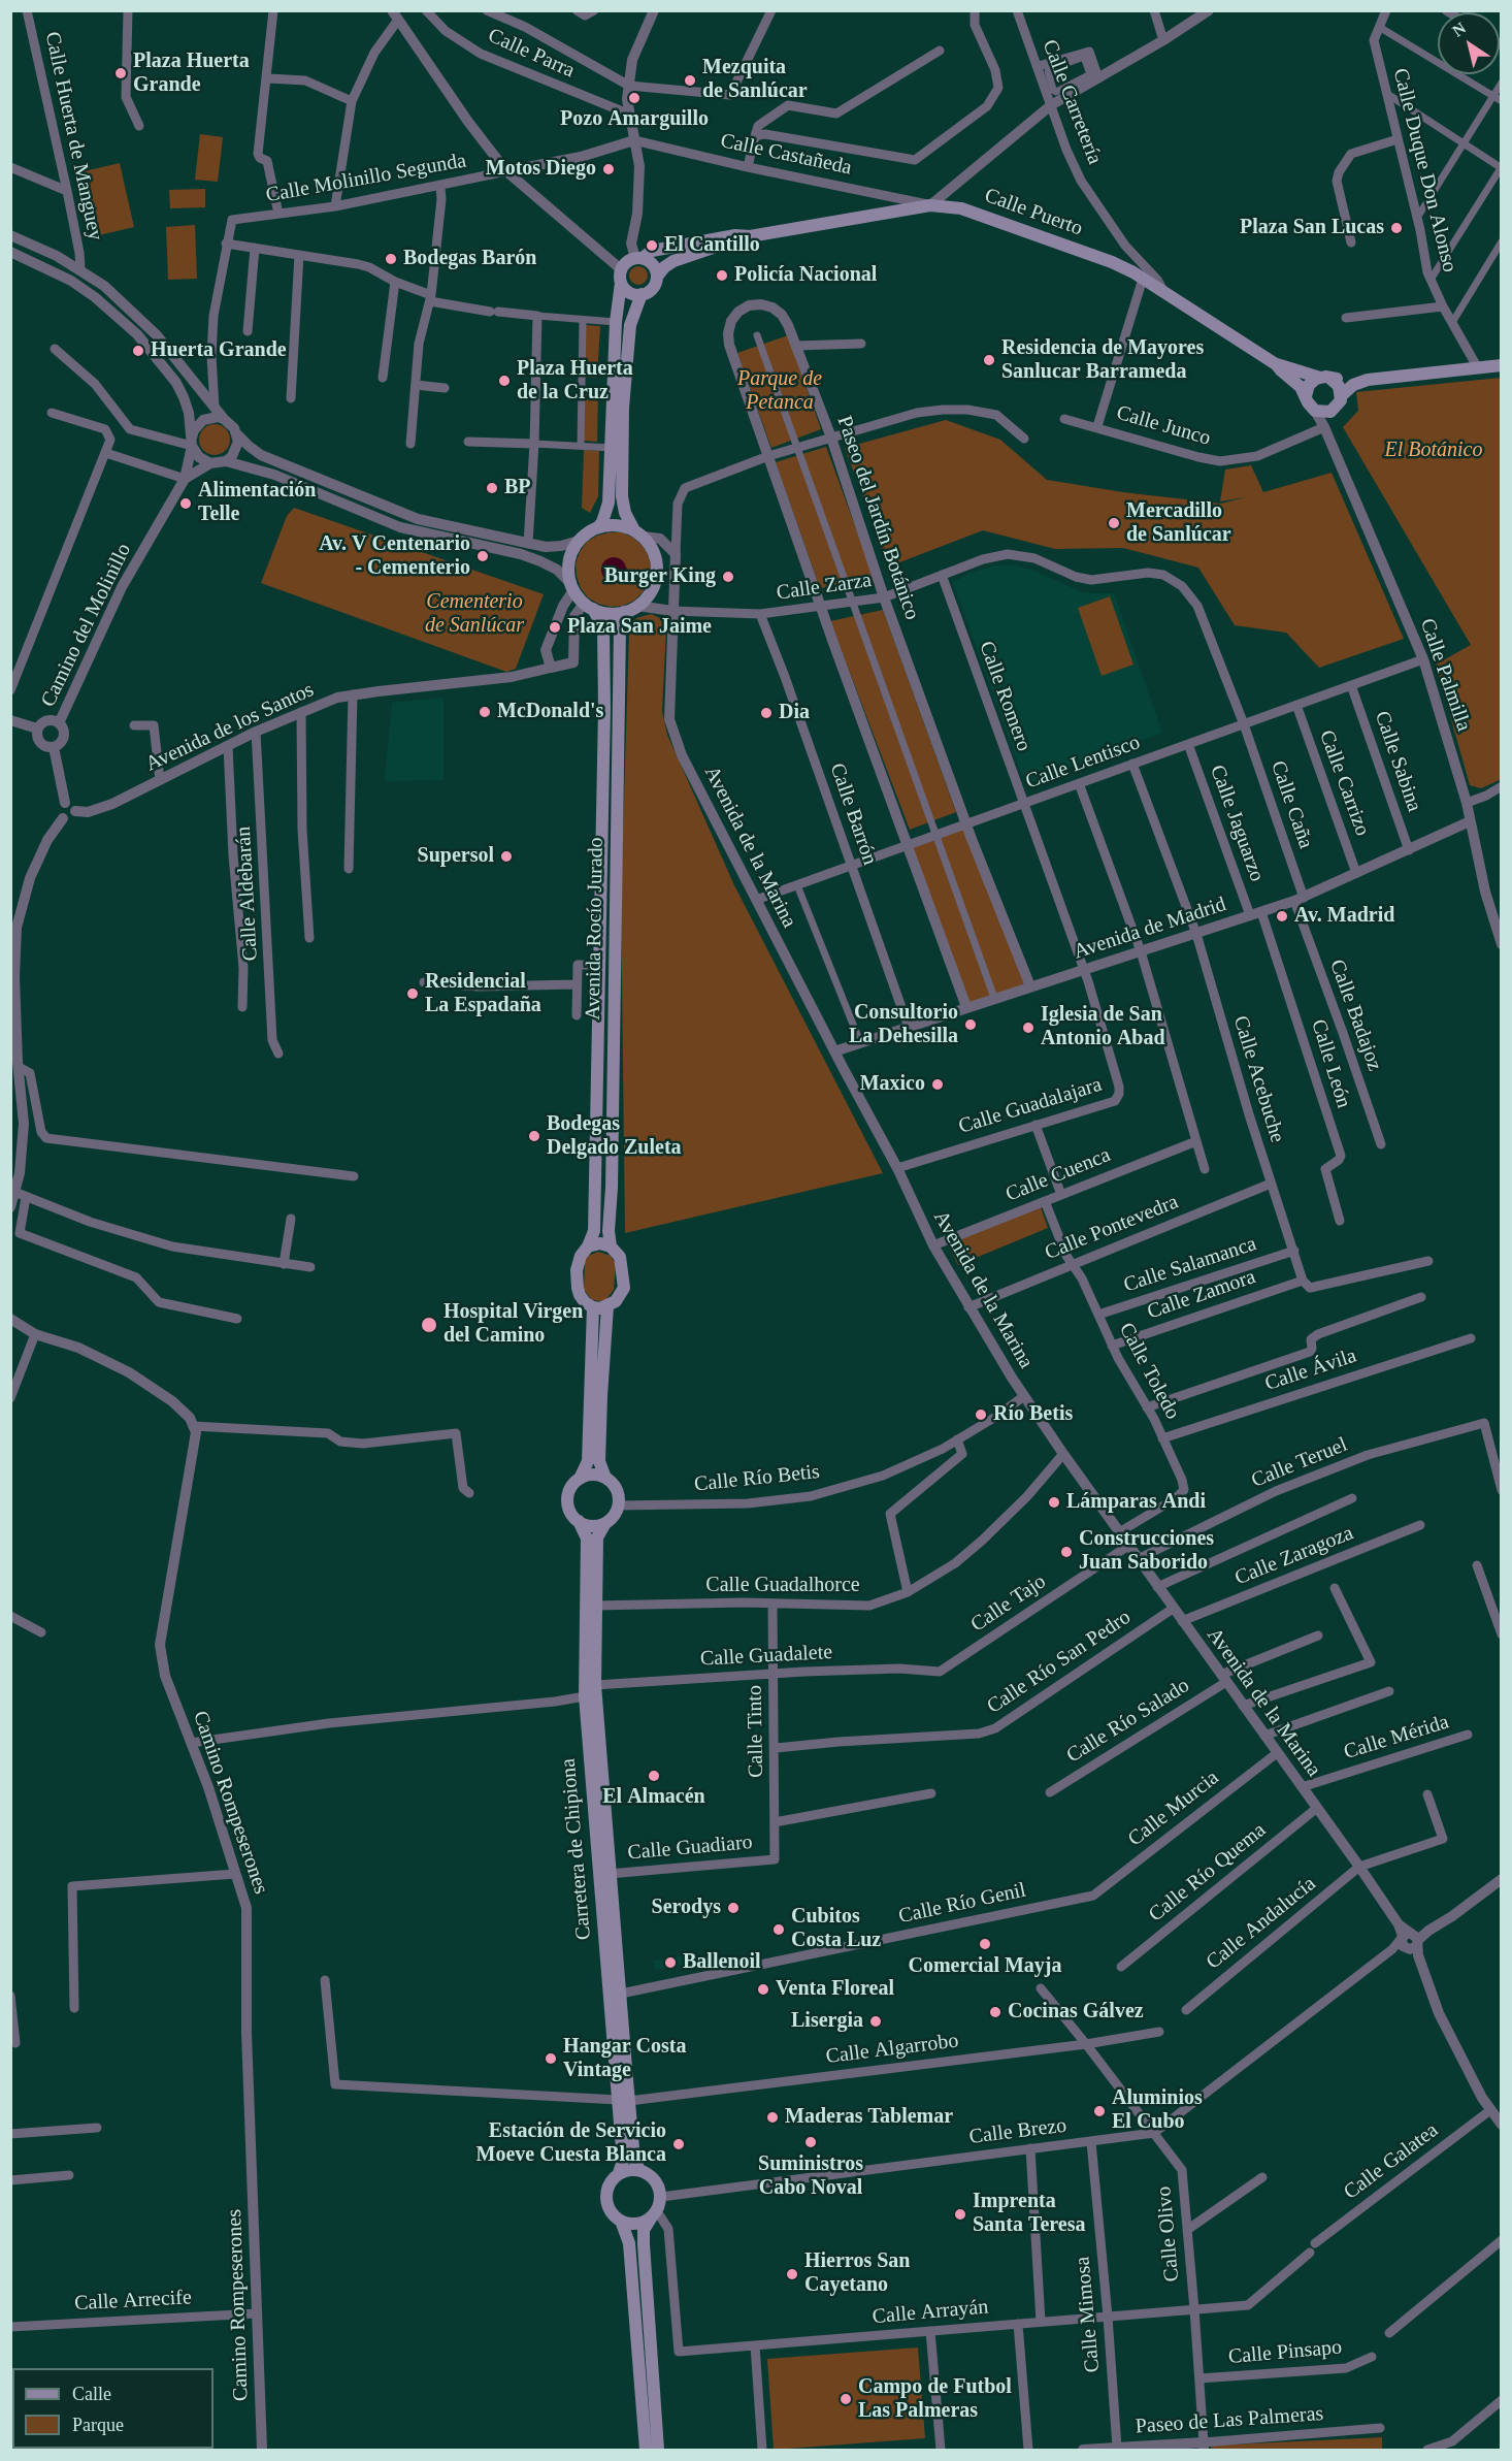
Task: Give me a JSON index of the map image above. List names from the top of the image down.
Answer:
{
  "streets": {
    "main road": ["Calle Puerto", "Avenida Rocío Jurado", "Carretera de Chipiona"],
    "street": [
      "Calle Parra",
      "Calle Carretería",
      "Calle Huerta de Manguey",
      "Calle Castañeda",
      "Calle Duque Don Alonso",
      "Calle Molinillo Segunda",
      "Calle Junco",
      "Paseo del Jardín Botánico",
      "Calle Zarza",
      "Camino del Molinillo",
      "Calle Palmilla",
      "Calle Romero",
      "Avenida de los Santos",
      "Calle Sabina",
      "Calle Lentisco",
      "Calle Carrizo",
      "Calle Caña",
      "Calle Barrón",
      "Calle Jaguarzo",
      "Avenida de la Marina",
      "Calle Aldebarán",
      "Avenida de Madrid",
      "Calle Badajoz",
      "Calle León",
      "Calle Acebuche",
      "Calle Guadalajara",
      "Calle Cuenca",
      "Calle Pontevedra",
      "Calle Salamanca",
      "Calle Zamora",
      "Calle Ávila",
      "Calle Toledo",
      "Calle Teruel",
      "Calle Río Betis",
      "Calle Zaragoza",
      "Calle Guadalhorce",
      "Calle Tajo",
      "Calle Guadalete",
      "Calle Río San Pedro",
      "Calle Río Salado",
      "Calle Tinto",
      "Calle Mérida",
      "Camino Rompeserones",
      "Calle Murcia",
      "Calle Guadiaro",
      "Calle Río Quema",
      "Calle Río Genil",
      "Calle Andalucía",
      "Calle Algarrobo",
      "Calle Brezo",
      "Calle Galatea",
      "Calle Olivo",
      "Calle Arrecife",
      "Calle Arrayán",
      "Calle Mimosa",
      "Calle Pinsapo",
      "Paseo de Las Palmeras"
    ]
  },
  "crossings": [
    ["Calle Carretería", "Calle Puerto"],
    ["Calle Castañeda", "Calle Puerto"],
    ["Calle Duque Don Alonso", "Calle Puerto"],
    ["Calle Puerto", "Calle Junco"],
    ["Calle Puerto", "Calle Palmilla"],
    ["Calle Junco", "Calle Palmilla"],
    ["Paseo del Jardín Botánico", "Calle Zarza"],
    ["Paseo del Jardín Botánico", "Calle Lentisco"],
    ["Paseo del Jardín Botánico", "Avenida de Madrid"],
    ["Calle Zarza", "Calle Romero"],
    ["Calle Zarza", "Calle Lentisco"],
    ["Calle Zarza", "Calle Caña"],
    ["Calle Zarza", "Calle Barrón"],
    ["Calle Zarza", "Avenida de la Marina"],
    ["Calle Zarza", "Avenida Rocío Jurado"],
    ["Calle Palmilla", "Calle Lentisco"],
    ["Calle Palmilla", "Avenida de Madrid"],
    ["Calle Romero", "Calle Lentisco"],
    ["Calle Romero", "Avenida de Madrid"],
    ["Calle Romero", "Calle Guadalajara"],
    ["Avenida de los Santos", "Calle Aldebarán"],
    ["Calle Sabina", "Calle Lentisco"],
    ["Calle Sabina", "Avenida de Madrid"],
    ["Calle Lentisco", "Calle Carrizo"],
    ["Calle Lentisco", "Calle Caña"],
    ["Calle Lentisco", "Calle Barrón"],
    ["Calle Lentisco", "Calle Jaguarzo"],
    ["Calle Lentisco", "Avenida de la Marina"],
    ["Calle Lentisco", "Calle Acebuche"],
    ["Calle Carrizo", "Avenida de Madrid"],
    ["Calle Caña", "Avenida de Madrid"],
    ["Calle Caña", "Calle Badajoz"],
    ["Calle Barrón", "Avenida de Madrid"],
    ["Calle Jaguarzo", "Avenida de Madrid"],
    ["Avenida de la Marina", "Avenida de Madrid"],
    ["Avenida de la Marina", "Calle Guadalajara"],
    ["Avenida de la Marina", "Calle Cuenca"],
    ["Avenida de la Marina", "Calle Pontevedra"],
    ["Avenida de la Marina", "Calle Toledo"],
    ["Avenida de la Marina", "Calle Teruel"],
    ["Avenida de la Marina", "Calle Río Betis"],
    ["Avenida de la Marina", "Calle Zaragoza"],
    ["Avenida de la Marina", "Calle Guadalhorce"],
    ["Avenida de la Marina", "Calle Tajo"],
    ["Avenida de la Marina", "Calle Río San Pedro"],
    ["Avenida de la Marina", "Calle Río Salado"],
    ["Avenida de la Marina", "Calle Mérida"],
    ["Avenida de la Marina", "Calle Murcia"],
    ["Avenida de la Marina", "Calle Río Quema"],
    ["Avenida de la Marina", "Calle Andalucía"],
    ["Avenida de la Marina", "Calle Brezo"],
    ["Avenida de la Marina", "Calle Galatea"],
    ["Avenida de Madrid", "Calle Badajoz"],
    ["Avenida de Madrid", "Calle León"],
    ["Avenida de Madrid", "Calle Acebuche"],
    ["Avenida de Madrid", "Calle Guadalajara"],
    ["Calle Acebuche", "Calle Pontevedra"],
    ["Calle Acebuche", "Calle Salamanca"],
    ["Calle Acebuche", "Calle Zamora"],
    ["Calle Cuenca", "Calle Toledo"],
    ["Calle Pontevedra", "Calle Toledo"],
    ["Calle Salamanca", "Calle Toledo"],
    ["Calle Zamora", "Calle Toledo"],
    ["Calle Ávila", "Calle Toledo"],
    ["Calle Río Betis", "Carretera de Chipiona"],
    ["Calle Guadalhorce", "Calle Tinto"],
    ["Calle Guadalhorce", "Carretera de Chipiona"],
    ["Calle Tajo", "Calle Guadalete"],
    ["Calle Guadalete", "Calle Tinto"],
    ["Calle Guadalete", "Carretera de Chipiona"],
    ["Calle Río San Pedro", "Calle Tinto"],
    ["Calle Tinto", "Calle Guadiaro"],
    ["Camino Rompeserones", "Calle Arrecife"],
    ["Calle Murcia", "Calle Río Genil"],
    ["Calle Guadiaro", "Carretera de Chipiona"],
    ["Carretera de Chipiona", "Calle Río Genil"],
    ["Carretera de Chipiona", "Calle Algarrobo"],
    ["Carretera de Chipiona", "Calle Brezo"],
    ["Carretera de Chipiona", "Calle Arrayán"],
    ["Calle Algarrobo", "Calle Olivo"],
    ["Calle Brezo", "Calle Olivo"],
    ["Calle Brezo", "Calle Arrayán"],
    ["Calle Brezo", "Calle Mimosa"],
    ["Calle Olivo", "Calle Arrayán"],
    ["Calle Olivo", "Calle Pinsapo"],
    ["Calle Olivo", "Paseo de Las Palmeras"],
    ["Calle Arrayán", "Calle Mimosa"],
    ["Calle Mimosa", "Paseo de Las Palmeras"]
  ],
  "parks": ["Parque de Petanca", "El Botánico", "Cementerio de Sanlúcar"],
  "places": [
    "Plaza Huerta Grande",
    "Mezquita de Sanlúcar",
    "Pozo Amarguillo",
    "Motos Diego",
    "Plaza San Lucas",
    "El Cantillo",
    "Bodegas Barón",
    "Policía Nacional",
    "Huerta Grande",
    "Residencia de Mayores Sanlucar Barrameda",
    "Plaza Huerta de la Cruz",
    "BP",
    "Alimentación Telle",
    "Mercadillo de Sanlúcar",
    "Av. V Centenario - Cementerio",
    "Burger King",
    "Plaza San Jaime",
    "McDonald's",
    "Dia",
    "Supersol",
    "Av. Madrid",
    "Residencial La Espadaña",
    "Consultorio La Dehesilla",
    "Iglesia de San Antonio Abad",
    "Maxico",
    "Bodegas Delgado Zuleta",
    "Hospital Virgen del Camino",
    "Río Betis",
    "Lámparas Andi",
    "Construcciones Juan Saborido",
    "El Almacén",
    "Serodys",
    "Cubitos Costa Luz",
    "Comercial Mayja",
    "Ballenoil",
    "Venta Floreal",
    "Cocinas Gálvez",
    "Lisergia",
    "Hangar Costa Vintage",
    "Aluminios El Cubo",
    "Maderas Tablemar",
    "Suministros Cabo Noval",
    "Estación de Servicio Moeve Cuesta Blanca",
    "Imprenta Santa Teresa",
    "Hierros San Cayetano",
    "Campo de Futbol Las Palmeras"
  ],
  "legend": ["Calle", "Parque"],
  "north": "top left"
}
